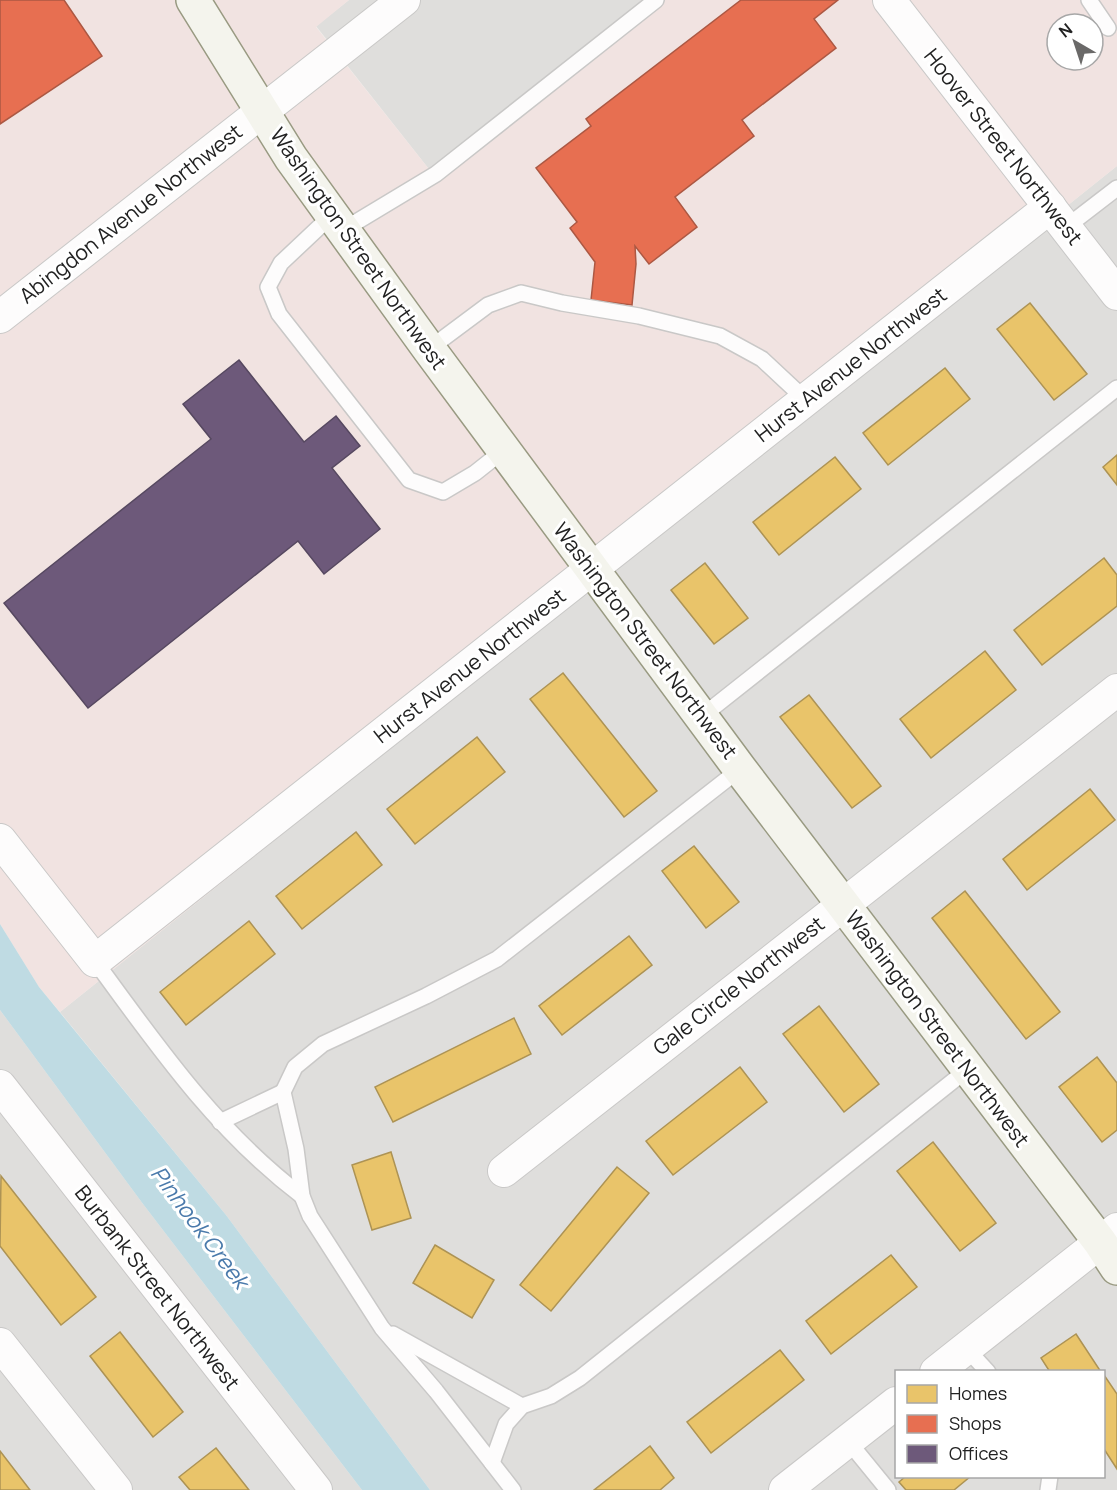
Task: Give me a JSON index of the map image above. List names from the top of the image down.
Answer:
{
  "streets": {
    "main road": ["Washington Street Northwest"],
    "street": [
      "Hoover Street Northwest",
      "Abingdon Avenue Northwest",
      "Hurst Avenue Northwest",
      "Gale Circle Northwest",
      "Burbank Street Northwest"
    ]
  },
  "crossings": [
    ["Hoover Street Northwest", "Hurst Avenue Northwest"],
    ["Abingdon Avenue Northwest", "Washington Street Northwest"],
    ["Washington Street Northwest", "Hurst Avenue Northwest"],
    ["Washington Street Northwest", "Gale Circle Northwest"]
  ],
  "water": ["Pinhook Creek"],
  "legend": ["Homes", "Shops", "Offices"],
  "north": "top left"
}
